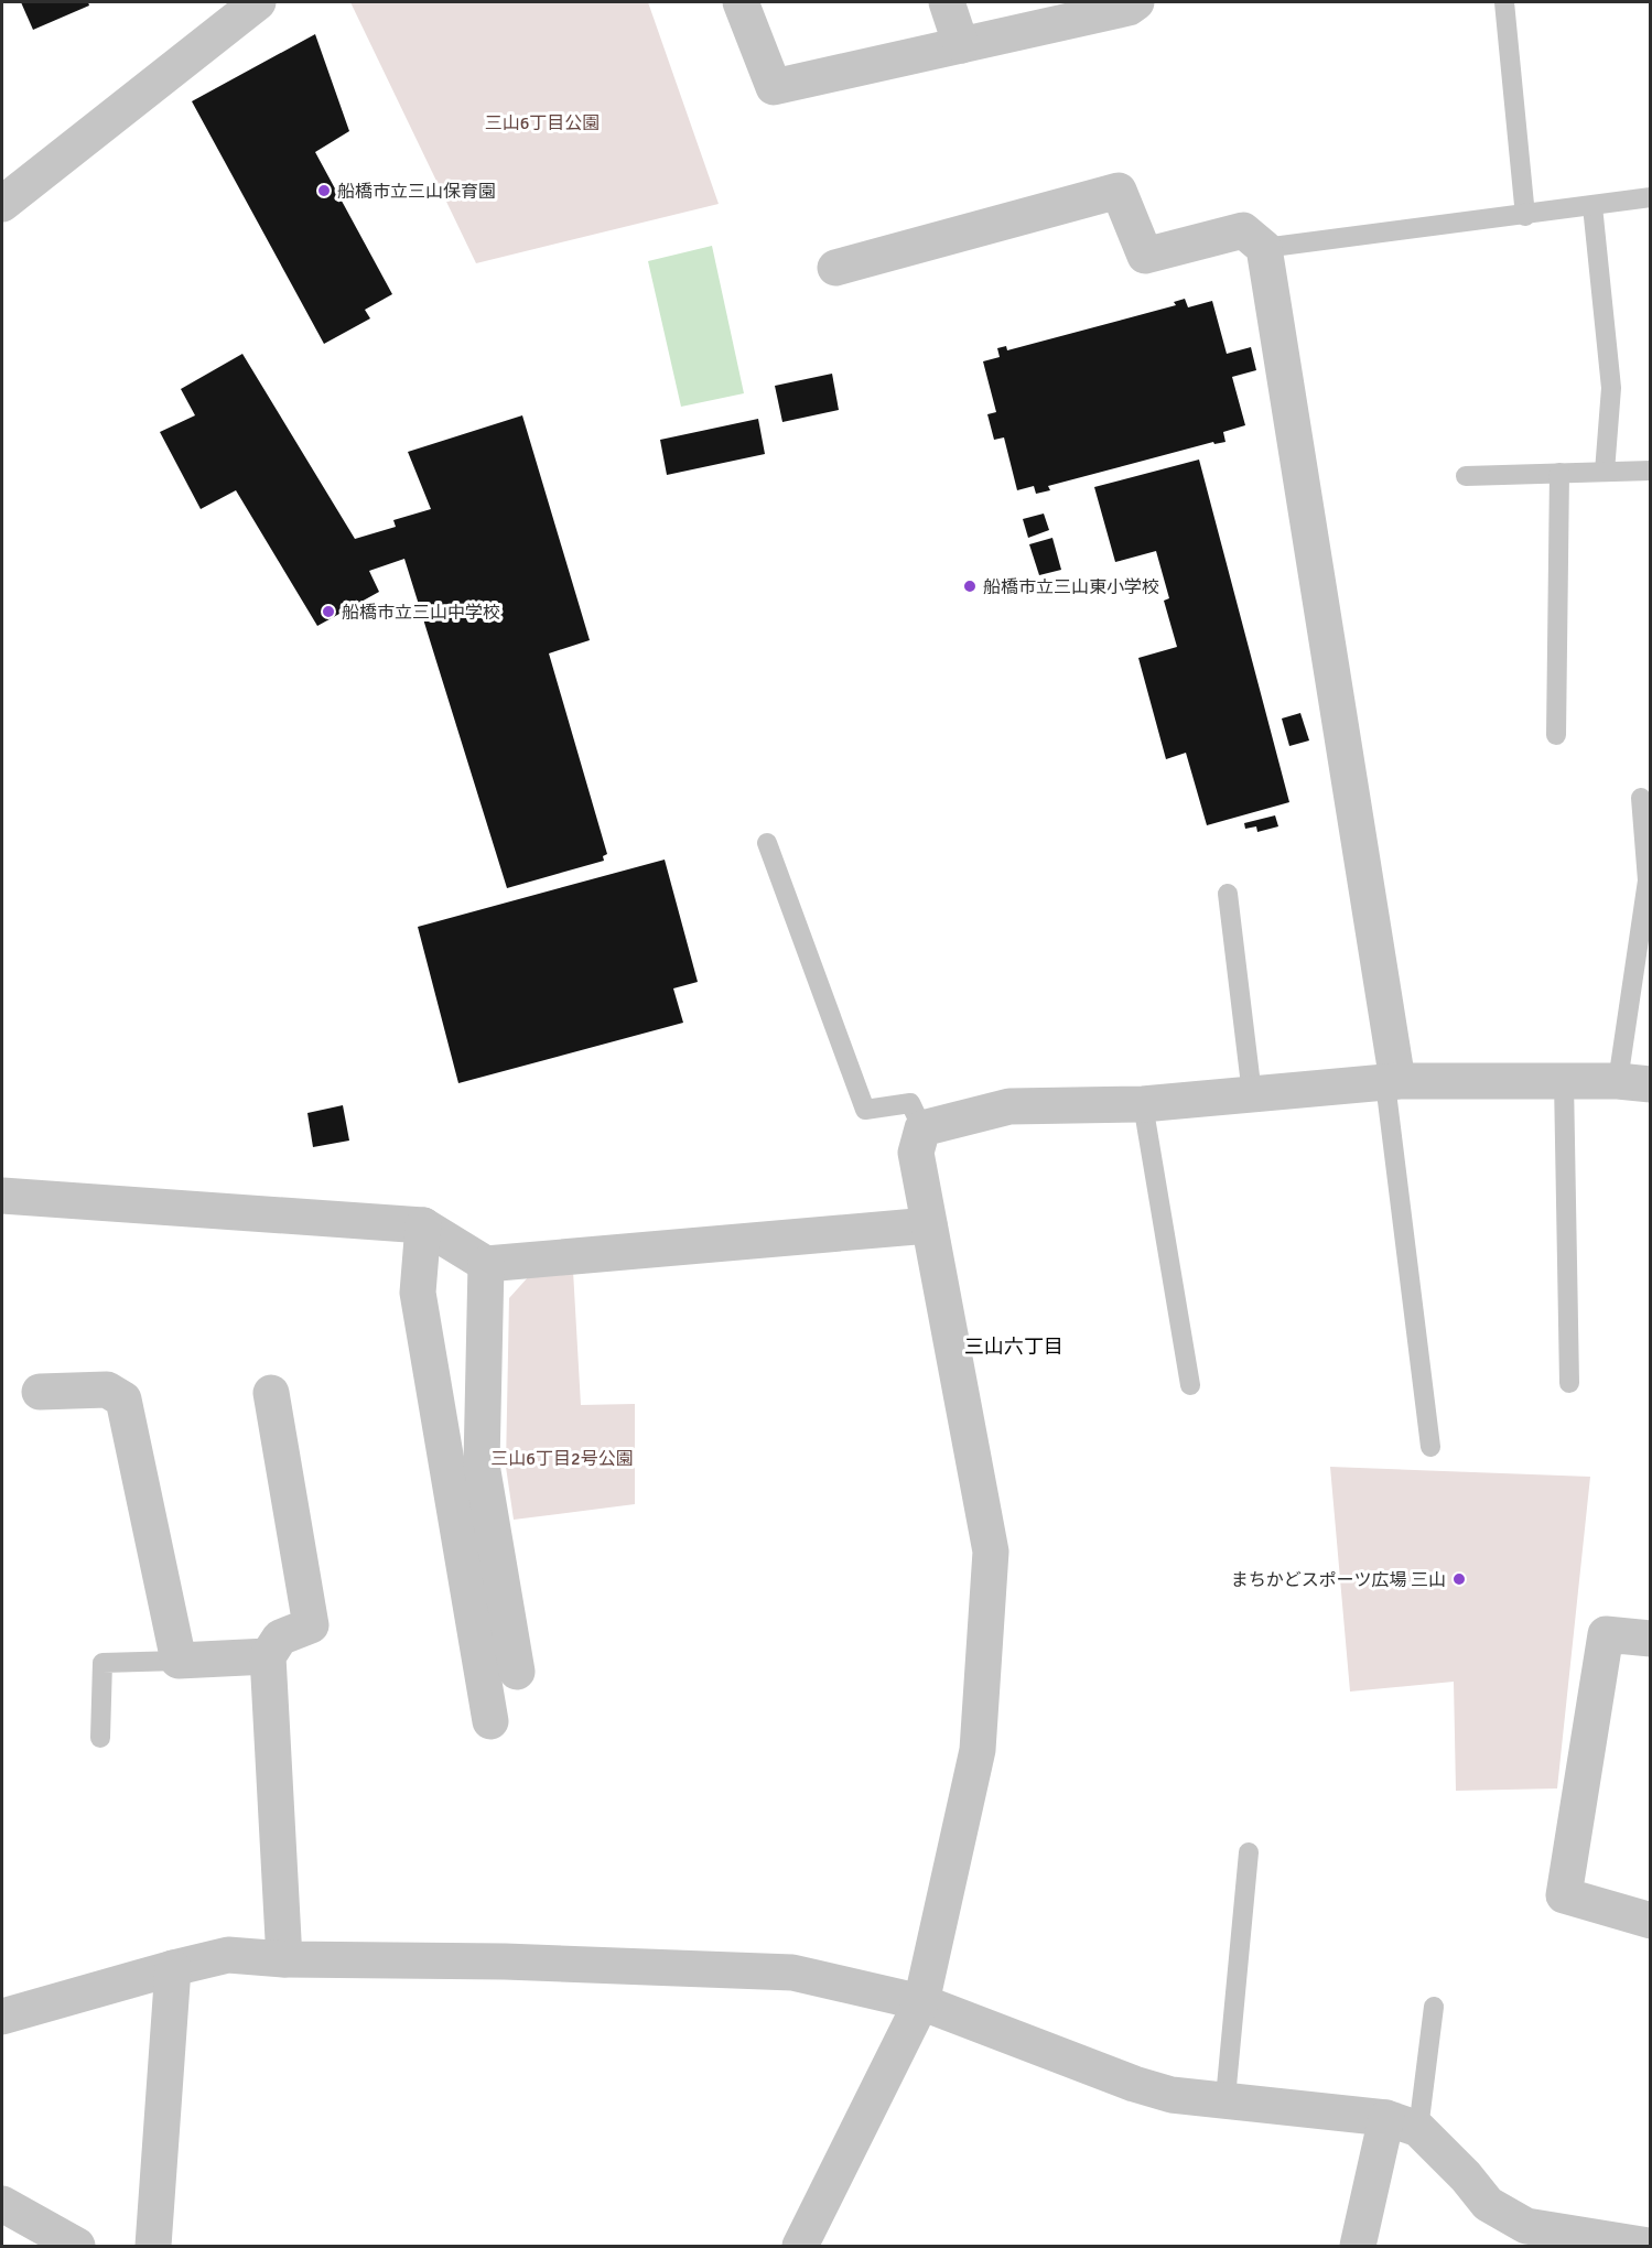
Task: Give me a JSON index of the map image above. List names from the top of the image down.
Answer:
{
  "districts": ["三山六丁目"],
  "parks": ["三山6丁目公園", "三山6丁目2号公園"],
  "places": [
    "船橋市立三山保育園",
    "船橋市立三山東小学校",
    "船橋市立三山中学校",
    "まちかどスポーツ広場 三山"
  ]
}
